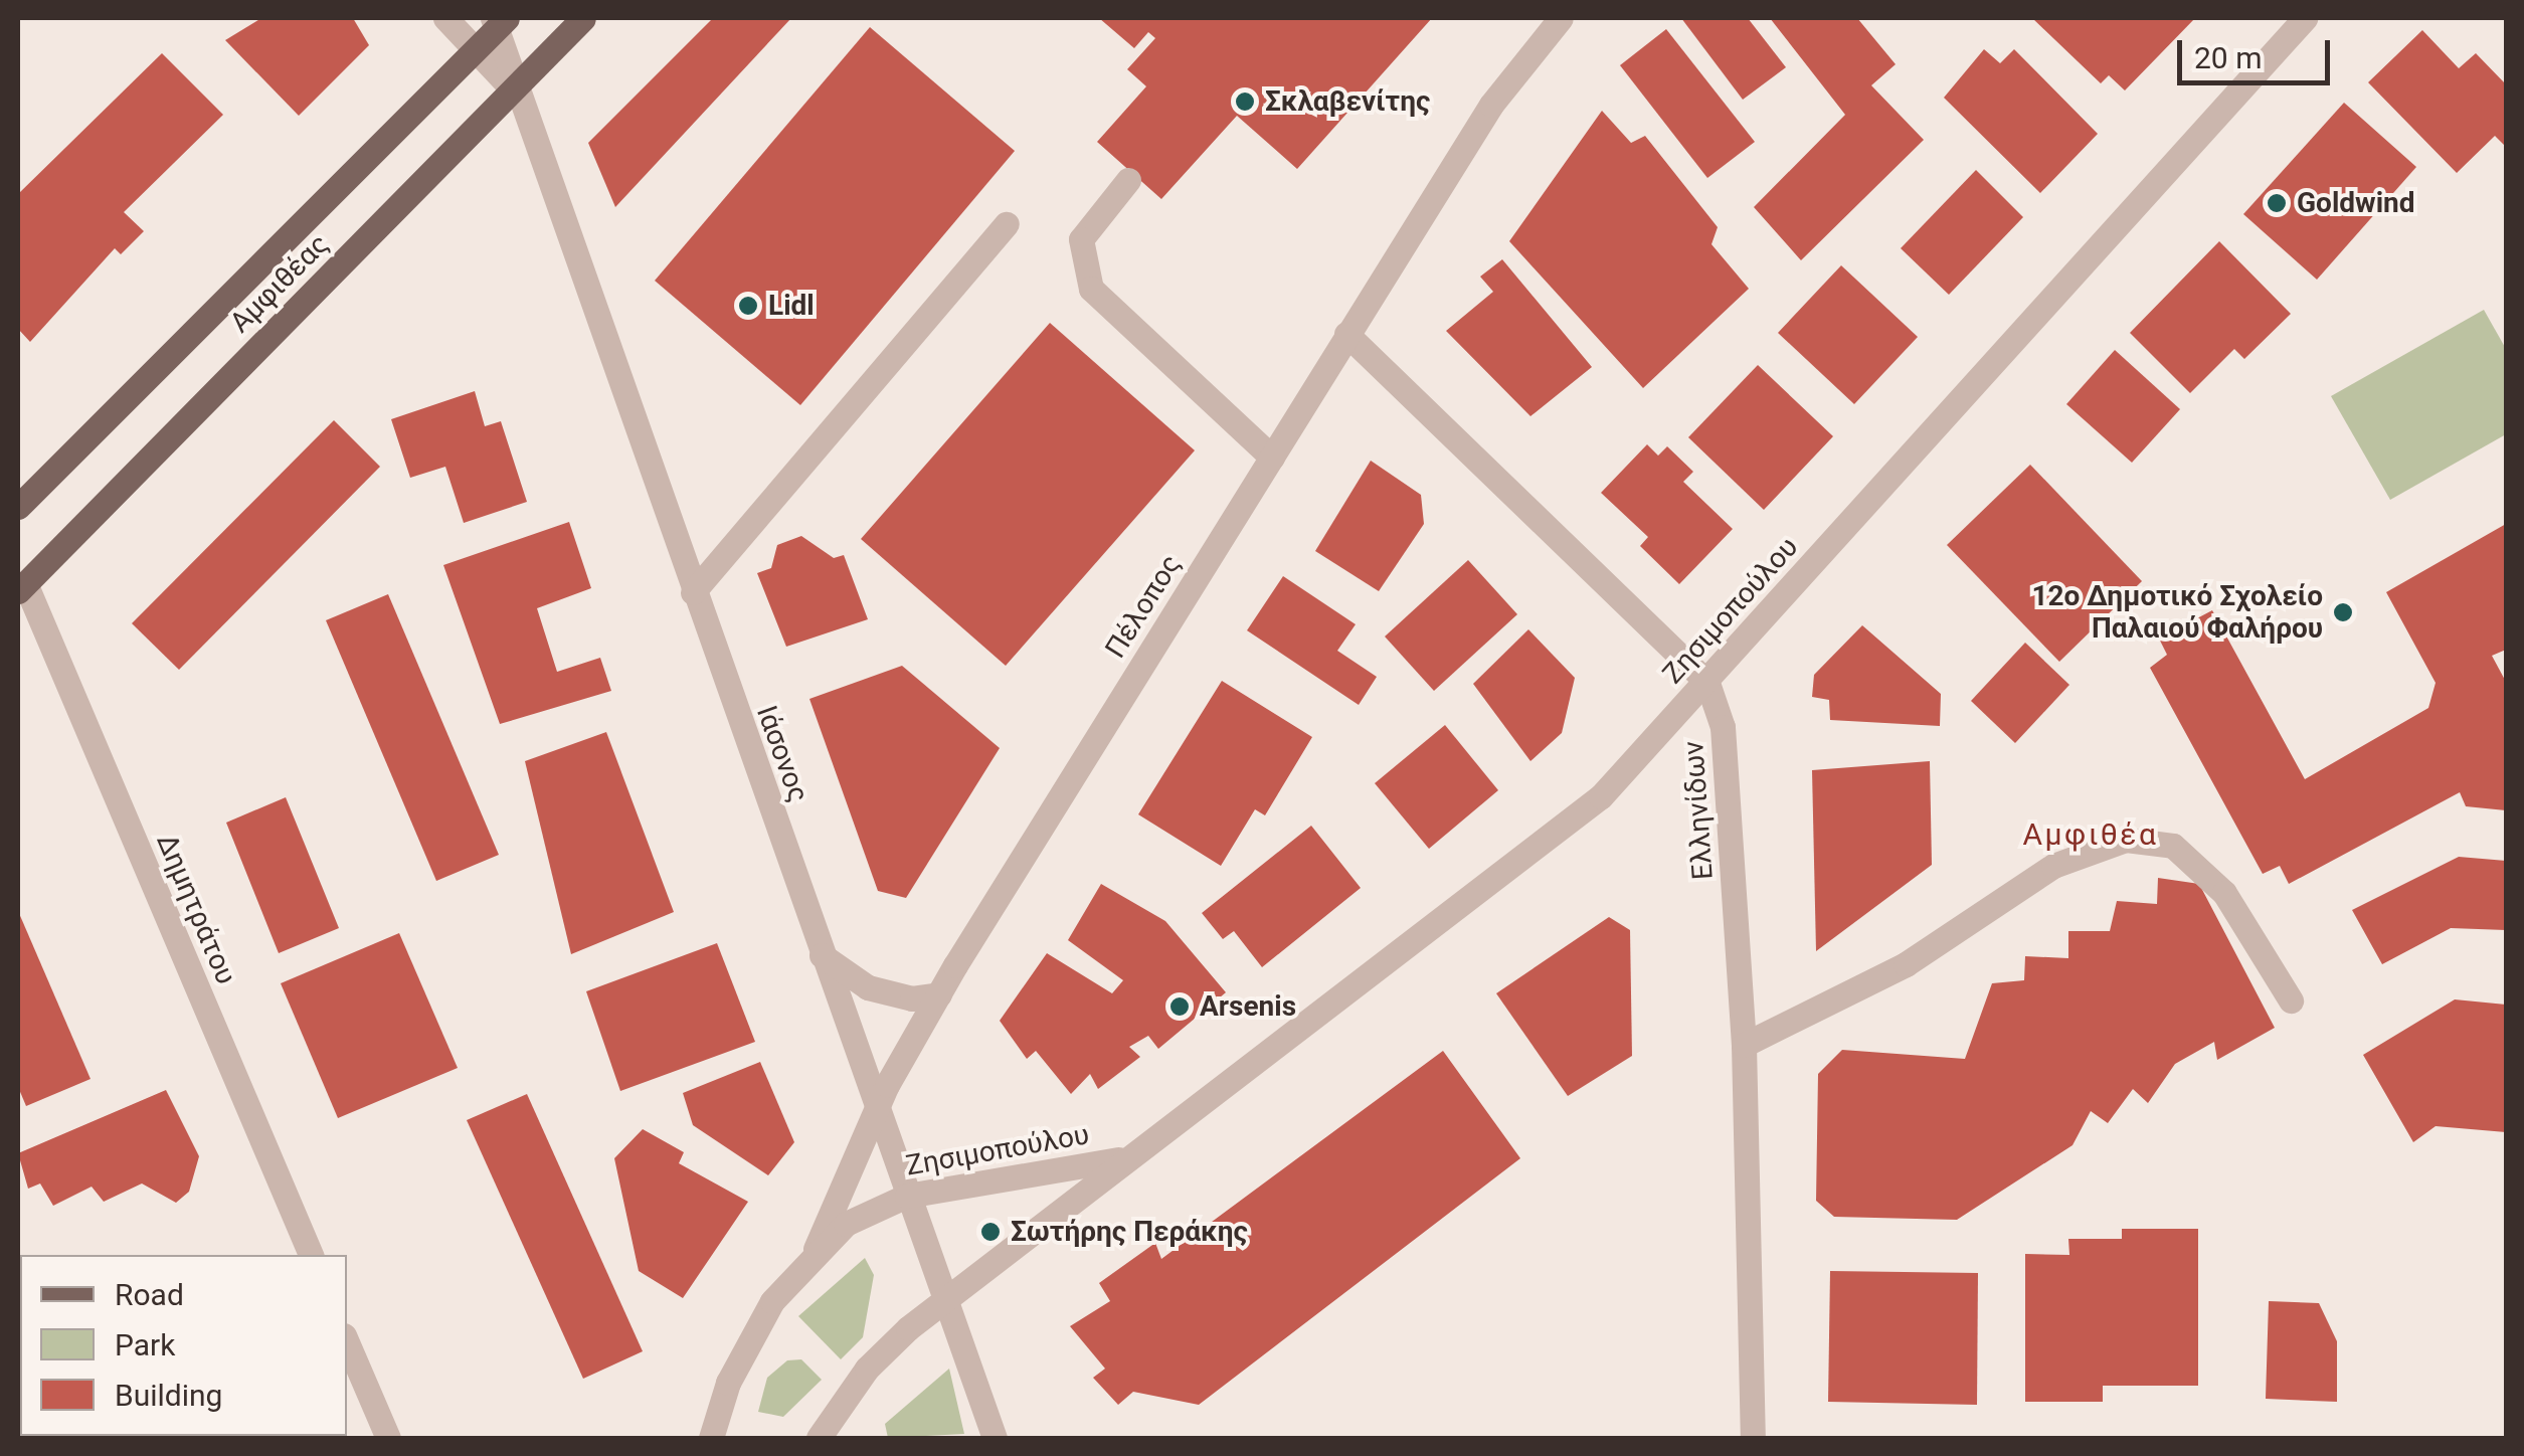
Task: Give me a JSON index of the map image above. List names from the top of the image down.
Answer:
{
  "streets": {
    "main road": ["Αμφιθέας"],
    "street": [
      "Πέλοπος",
      "Ζησιμοπούλου",
      "Ιάσονος",
      "Ελληνίδων",
      "Δημητράτου"
    ]
  },
  "crossings": [
    ["Αμφιθέας", "Ιάσονος"],
    ["Αμφιθέας", "Δημητράτου"],
    ["Πέλοπος", "Ζησιμοπούλου"],
    ["Πέλοπος", "Ιάσονος"],
    ["Πέλοπος", "Ελληνίδων"],
    ["Ζησιμοπούλου", "Ιάσονος"],
    ["Ζησιμοπούλου", "Ελληνίδων"]
  ],
  "districts": ["Αμφιθέα"],
  "places": [
    "Σκλαβενίτης",
    "Goldwind",
    "Lidl",
    "12ο Δημοτικό Σχολείο Παλαιού Φαλήρου",
    "Arsenis",
    "Σωτήρης Περάκης"
  ],
  "legend": ["Road", "Park", "Building"],
  "scale_bar": "20 m"
}
